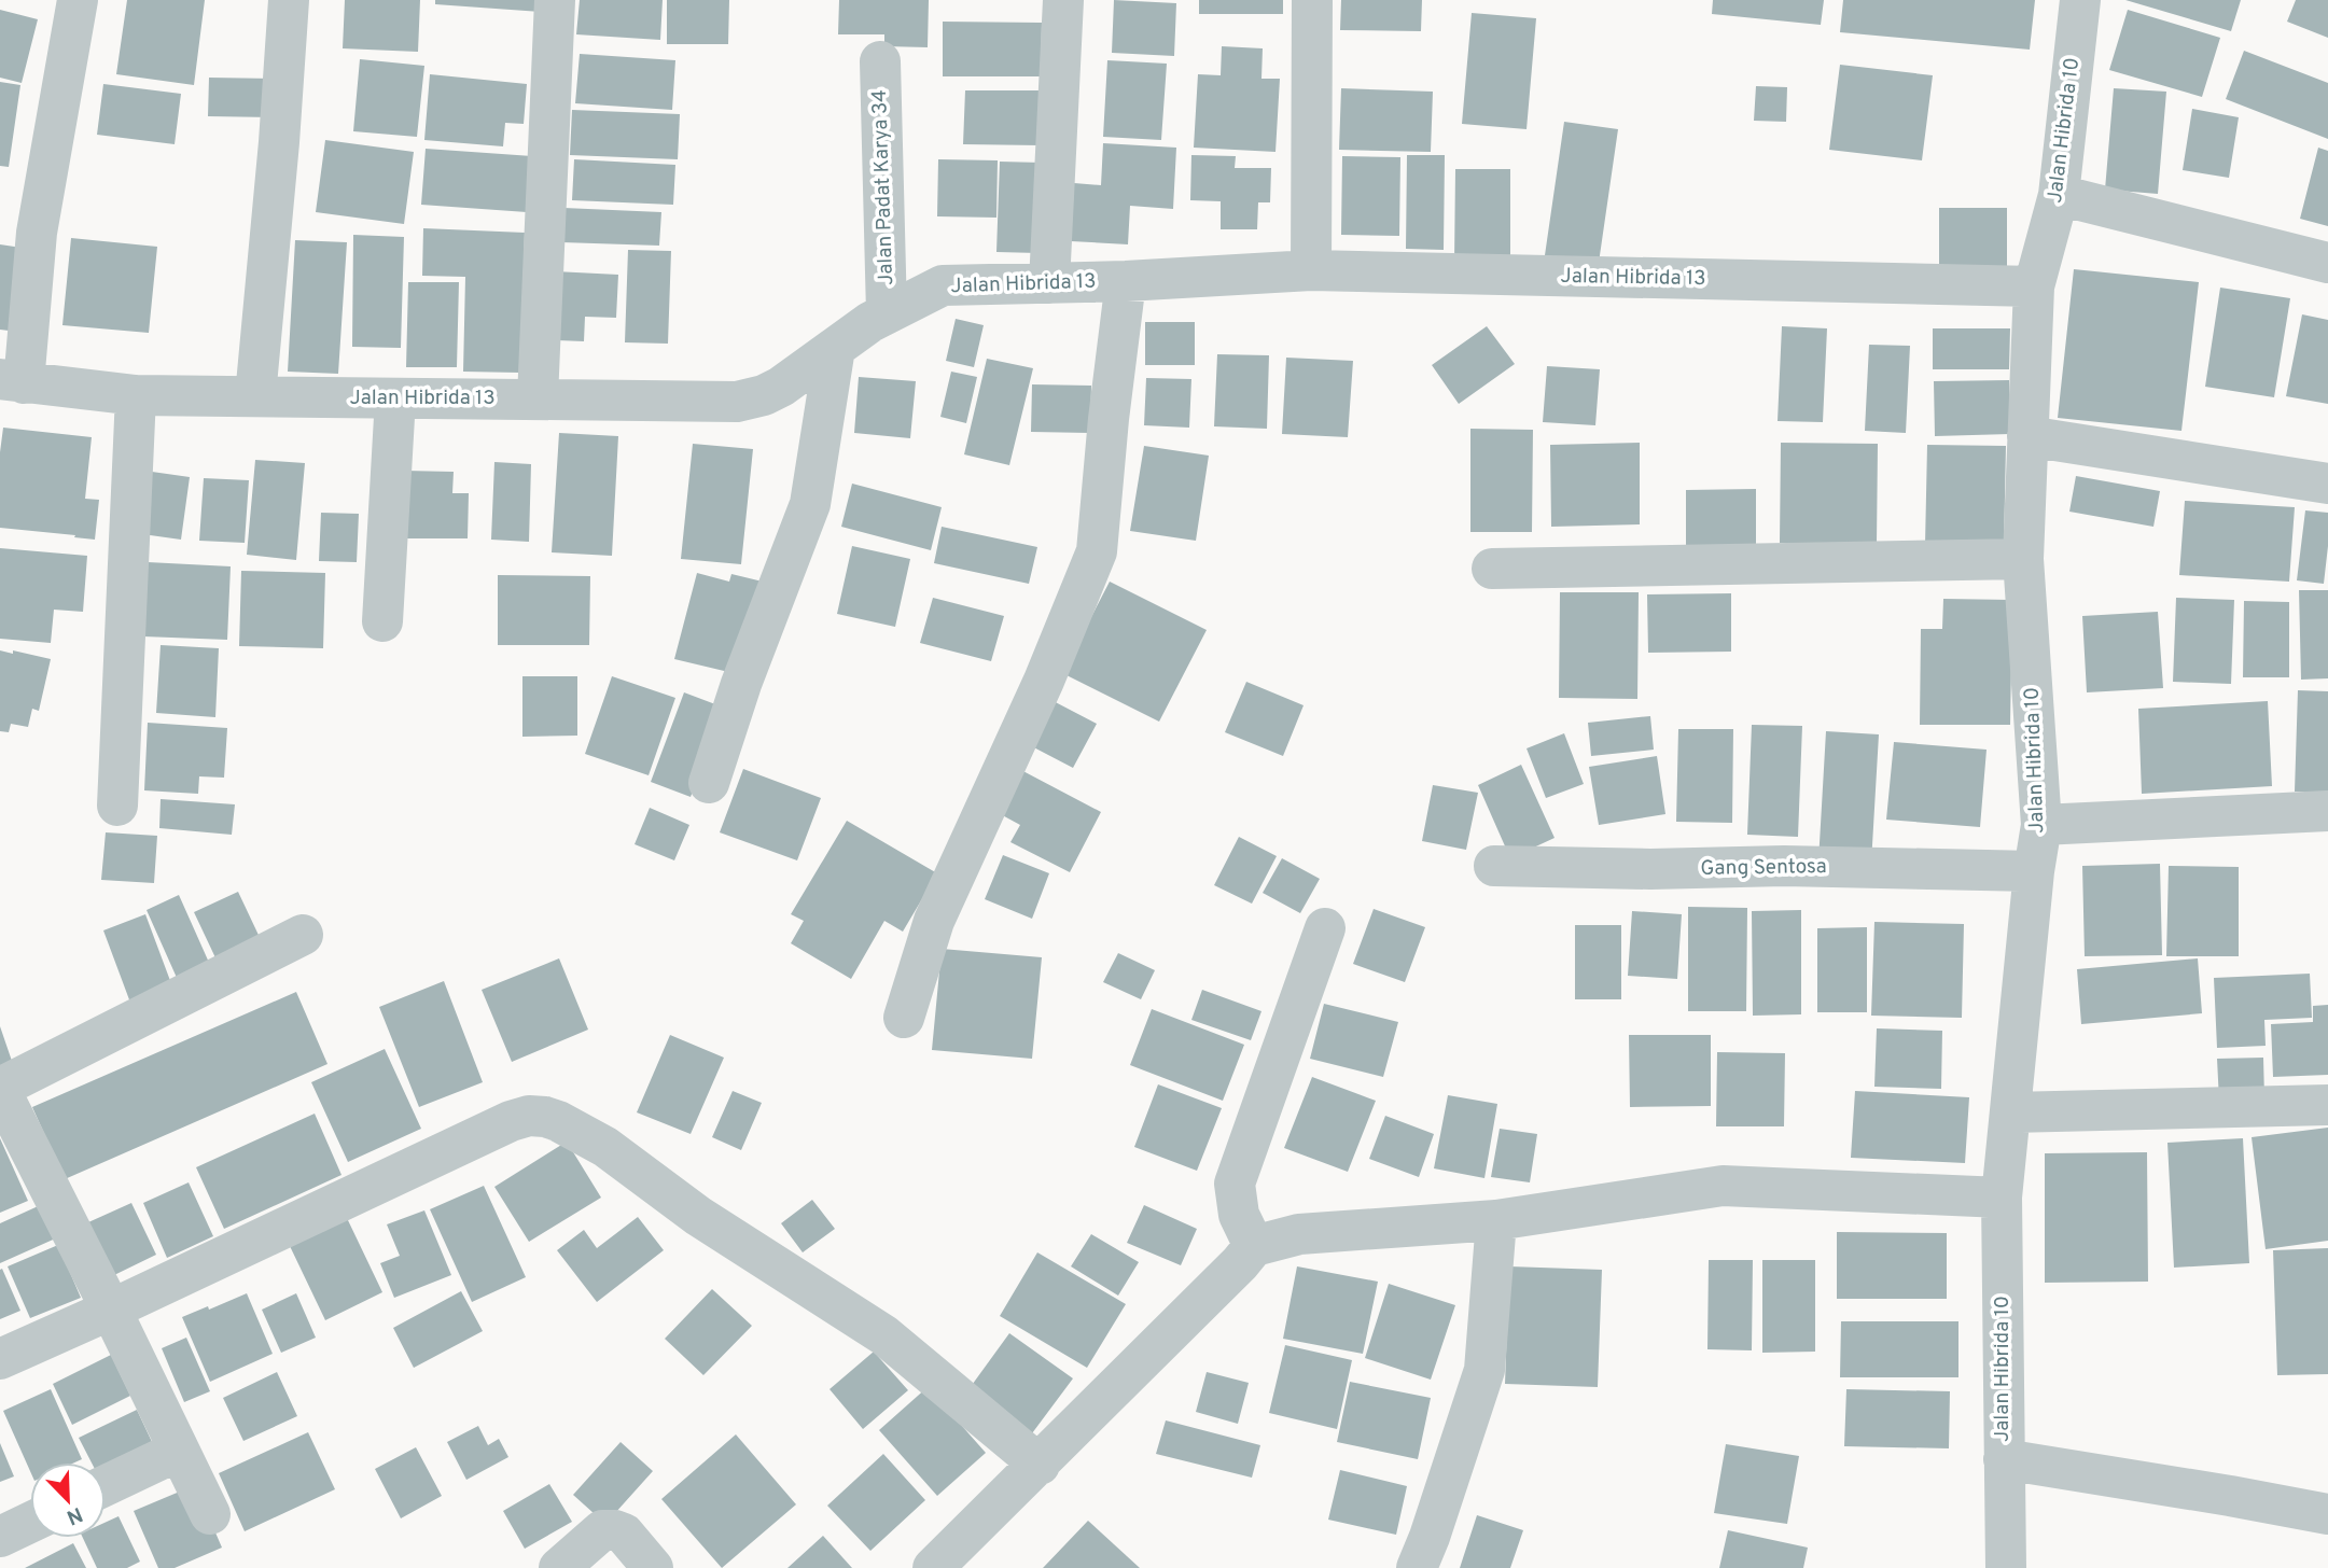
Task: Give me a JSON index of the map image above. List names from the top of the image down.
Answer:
{
  "streets": {
    "street": [
      "Jalan Hibrida 10",
      "Jalan Padat Karya 34",
      "Jalan Hibrida 13",
      "Gang Sentosa"
    ]
  },
  "crossings": [
    ["Jalan Hibrida 10", "Jalan Hibrida 13"],
    ["Jalan Hibrida 10", "Gang Sentosa"],
    ["Jalan Padat Karya 34", "Jalan Hibrida 13"]
  ],
  "north": "bottom right"
}
